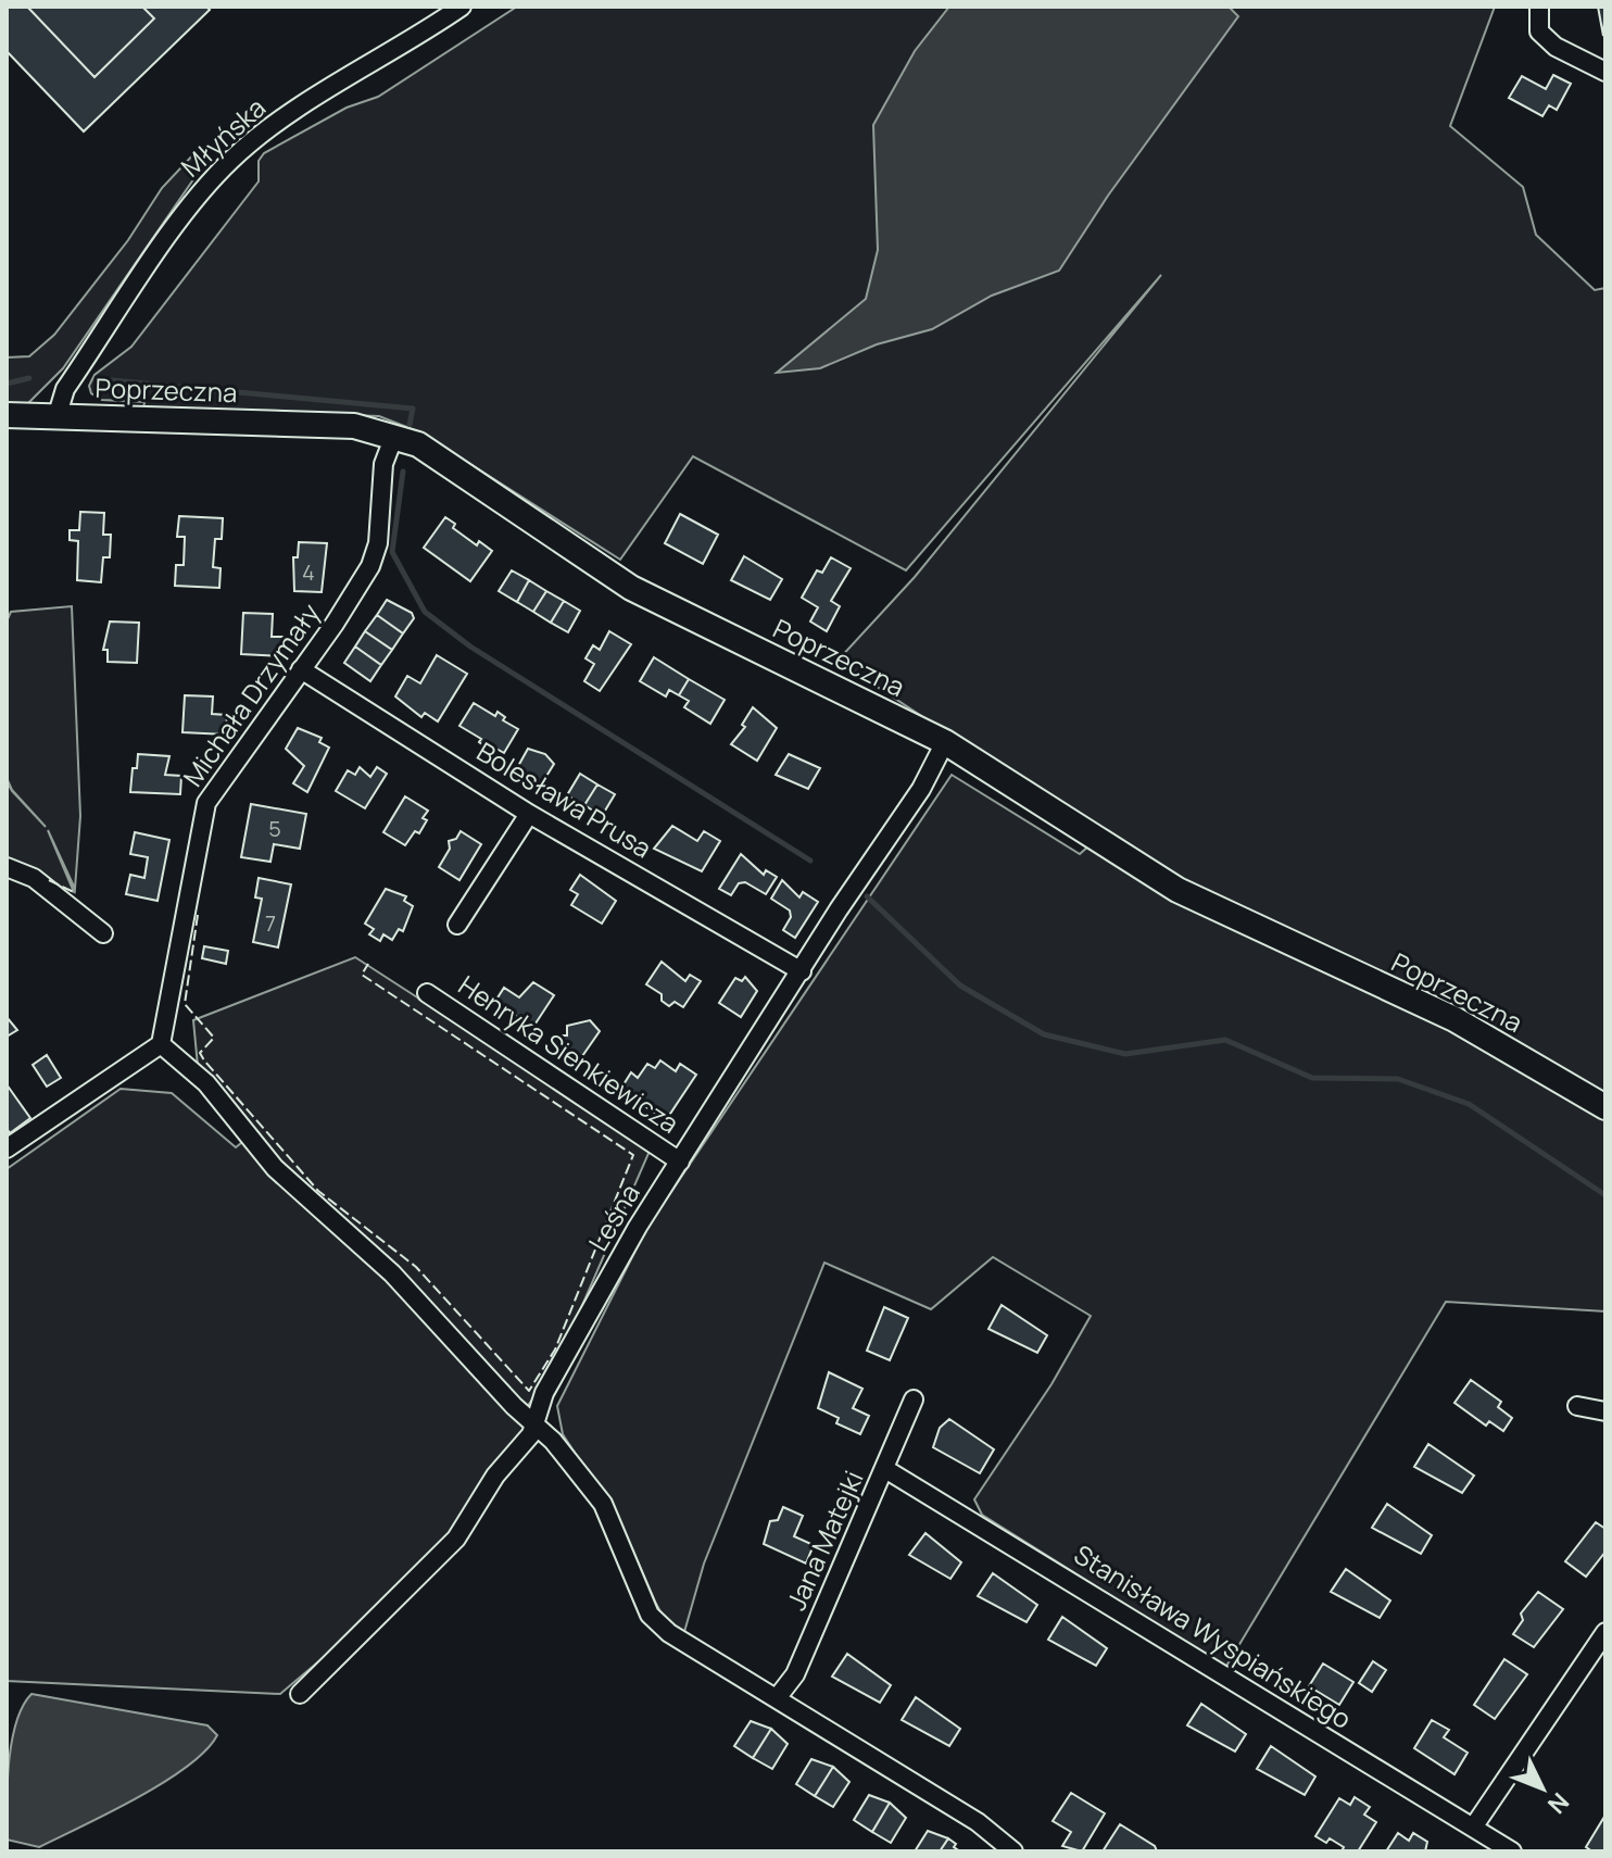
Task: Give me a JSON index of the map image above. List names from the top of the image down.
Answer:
{
  "streets": {
    "street": [
      "Młyńska",
      "Poprzeczna",
      "Michała Drzymały",
      "Bolesława Prusa",
      "Henryka Sienkiewicza",
      "Leśna",
      "Jana Matejki",
      "Stanisława Wyspiańskiego"
    ]
  },
  "crossings": [
    ["Młyńska", "Poprzeczna"],
    ["Poprzeczna", "Michała Drzymały"],
    ["Poprzeczna", "Leśna"],
    ["Michała Drzymały", "Bolesława Prusa"],
    ["Bolesława Prusa", "Leśna"],
    ["Henryka Sienkiewicza", "Leśna"],
    ["Jana Matejki", "Stanisława Wyspiańskiego"]
  ],
  "house_numbers": ["4", "5", "7"],
  "north": "bottom right"
}
